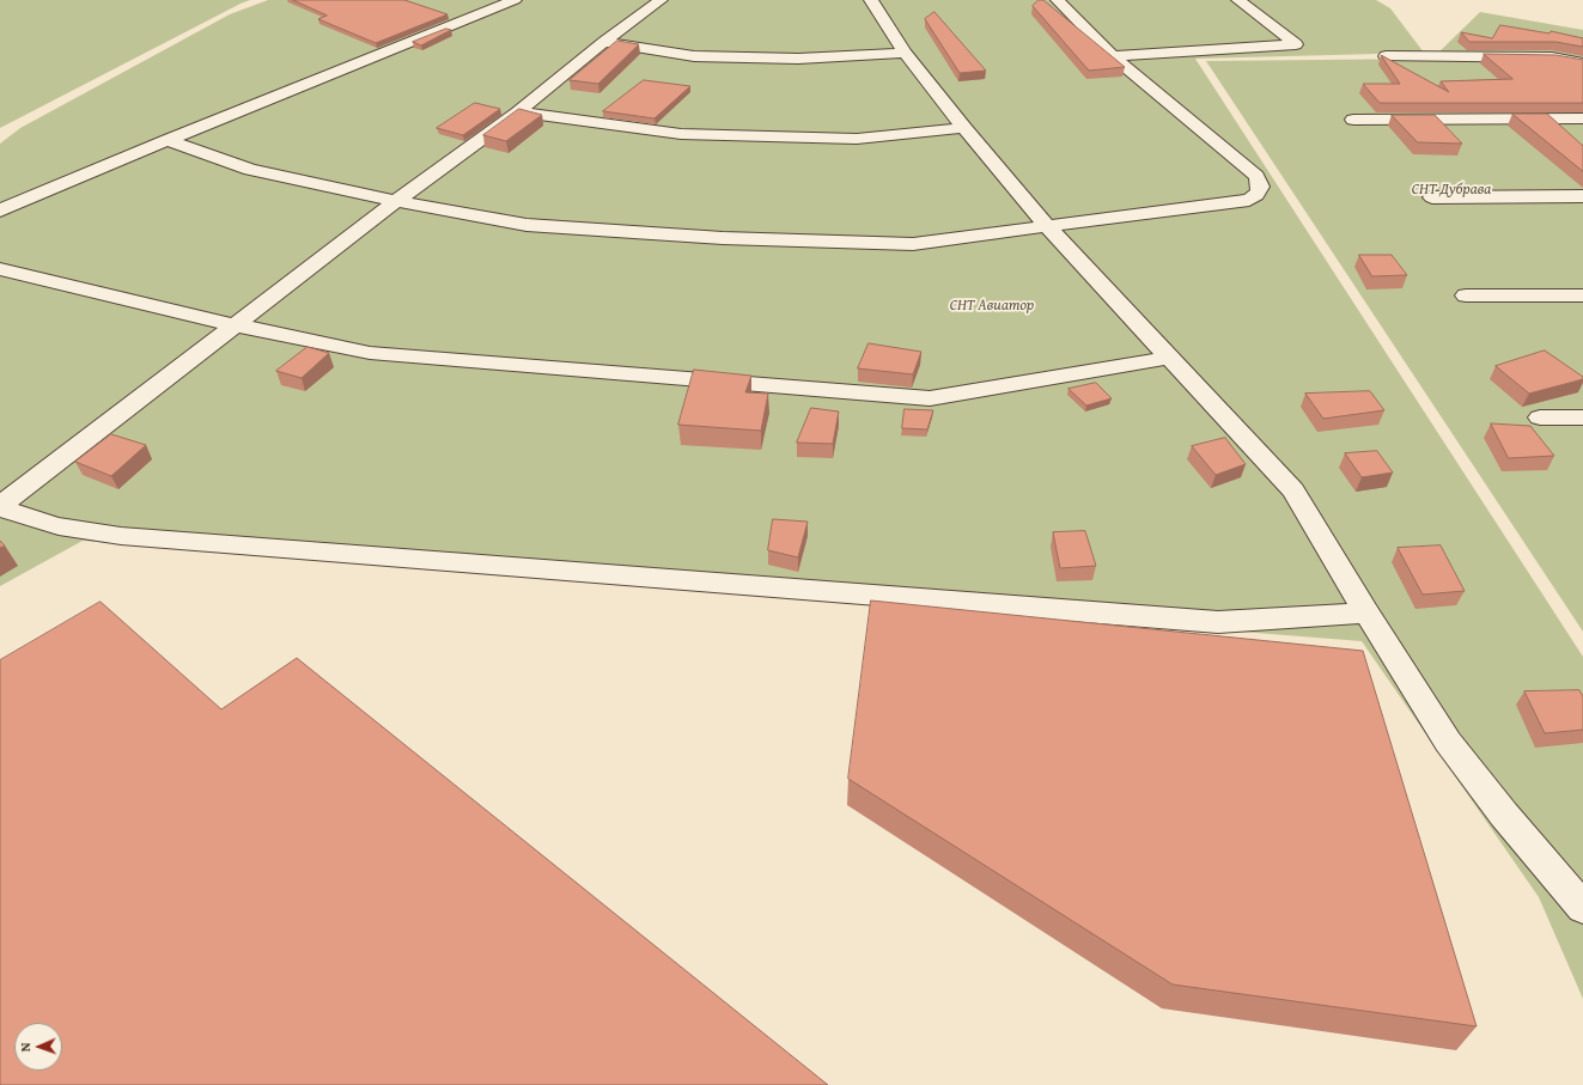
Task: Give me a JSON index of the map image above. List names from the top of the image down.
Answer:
{
  "parks": ["СНТ Дубрава", "СНТ Авиатор"],
  "north": "left"
}
